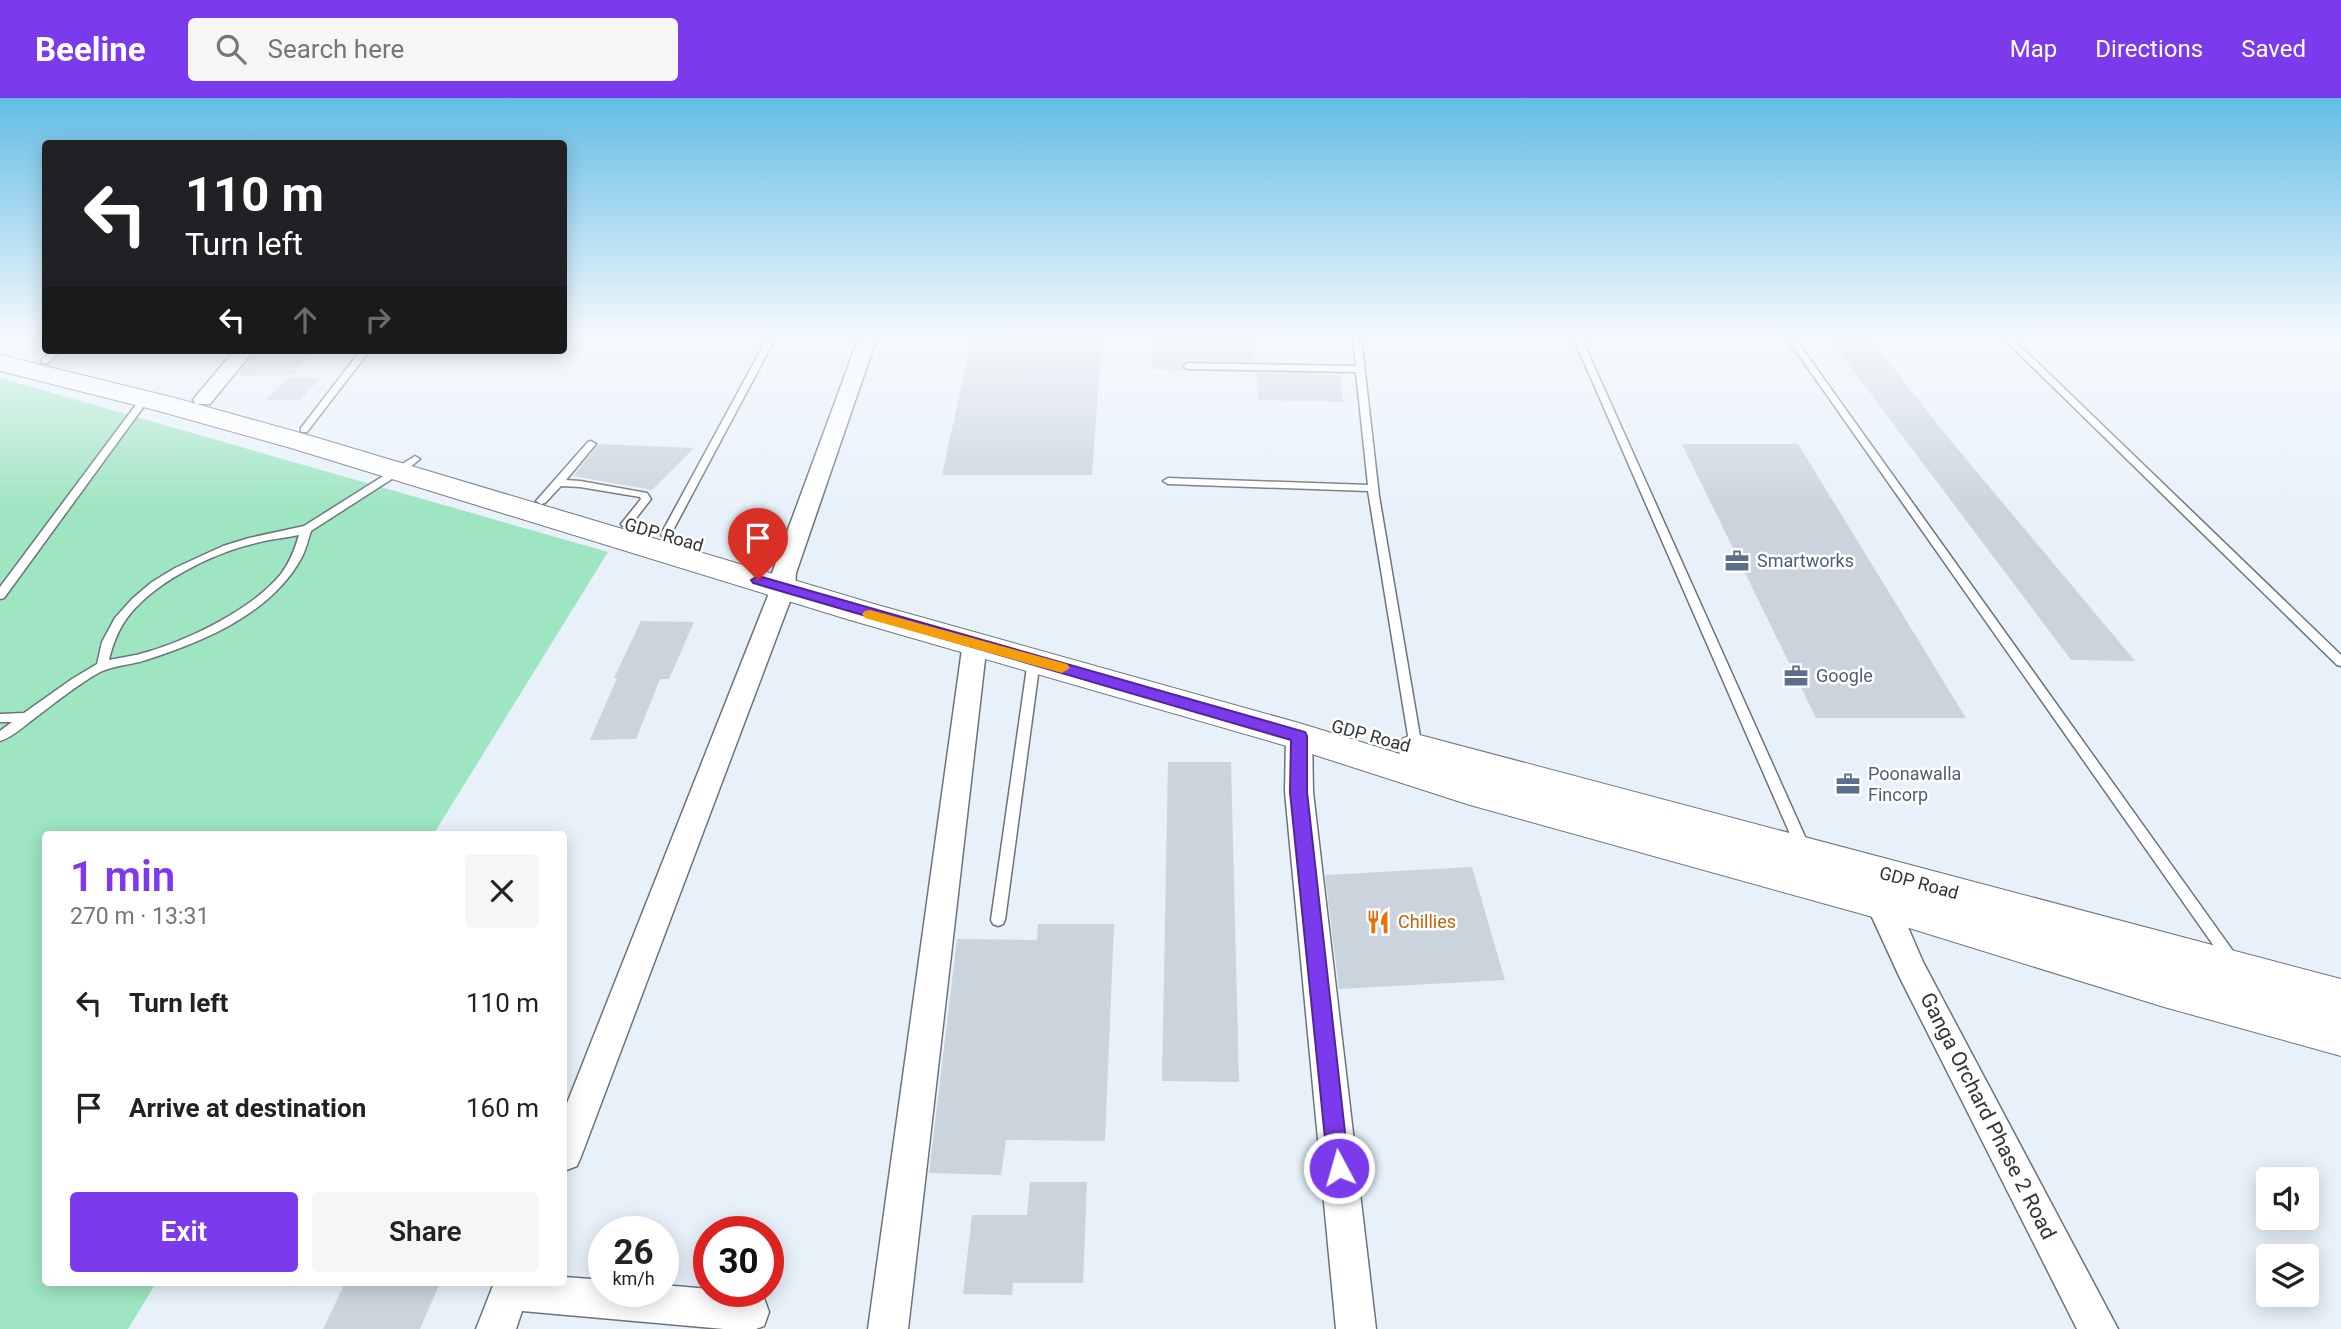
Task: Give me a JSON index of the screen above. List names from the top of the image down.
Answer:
{
  "streets": {
    "main road": ["GDP Road"],
    "street": ["Ganga Orchard Phase 2 Road"]
  },
  "crossings": [
    ["GDP Road", "Ganga Orchard Phase 2 Road"]
  ],
  "places": {
    "office": ["Smartworks", "Google", "Poonawalla Fincorp"],
    "restaurant": ["Chillies"]
  },
  "page": {
    "header": "Beeline",
    "search": "Search here",
    "nav": ["Map", "Directions", "Saved"],
    "turn": ["110 m", "Turn left"],
    "heading": ["1 min", "270 m · 13:31"],
    "list": [
      {
        "name": "Turn left",
        "value": "110 m"
      },
      {
        "name": "Arrive at destination",
        "value": "160 m"
      }
    ],
    "buttons": ["Exit", "Share"],
    "speed": "26 km/h",
    "limit": "30"
  }
}
